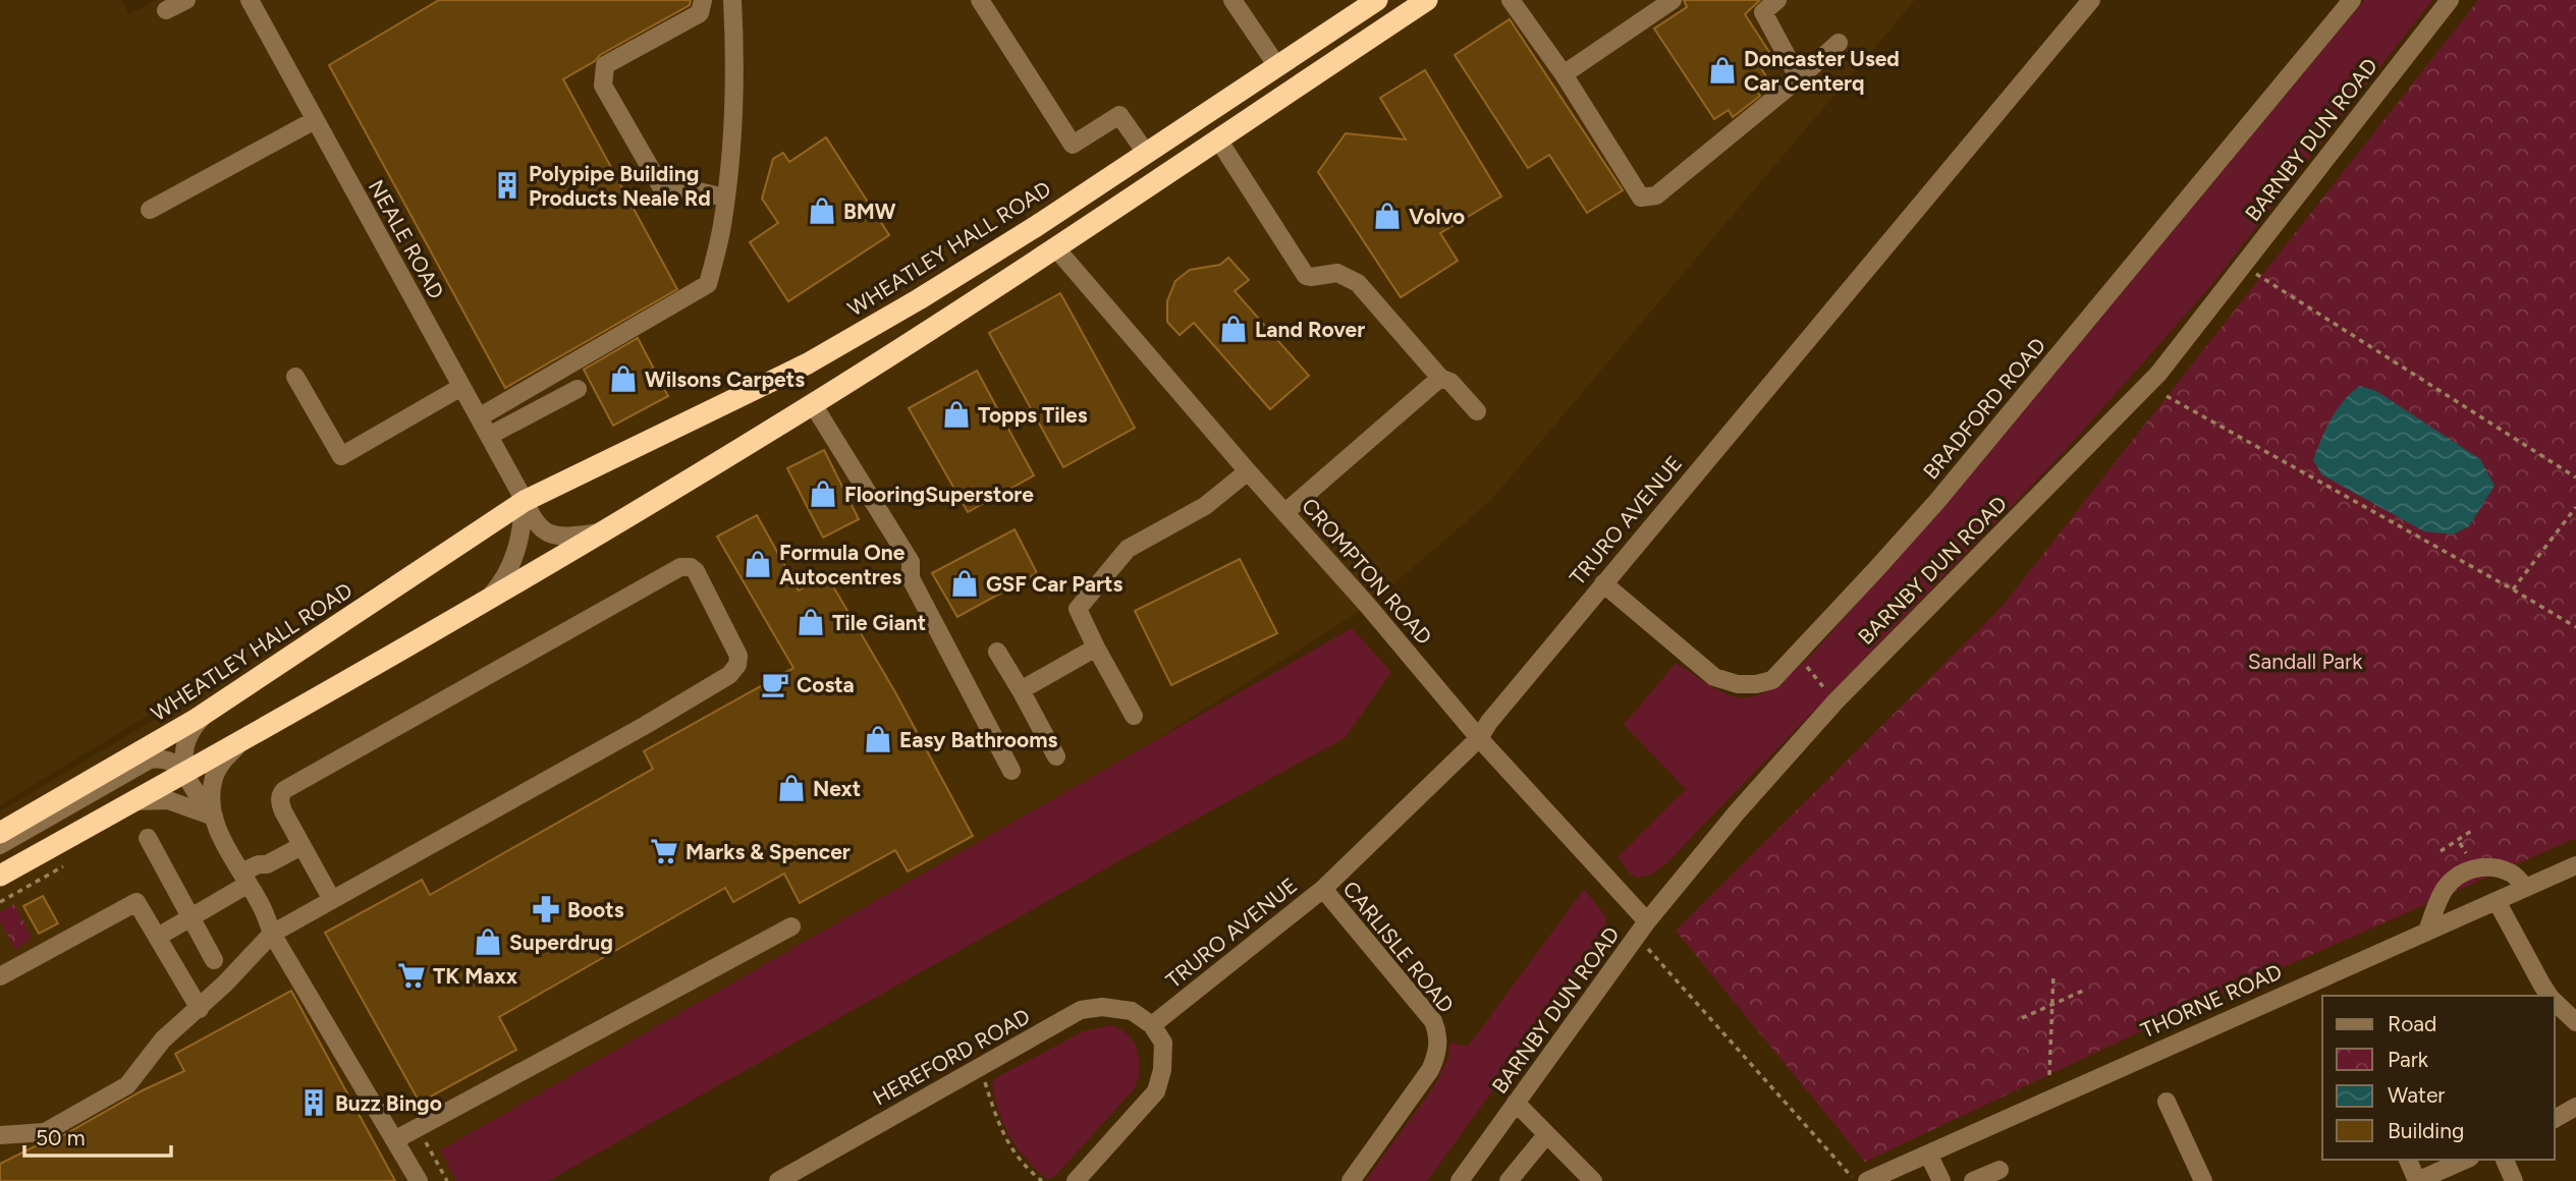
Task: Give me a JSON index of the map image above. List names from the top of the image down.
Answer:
{
  "streets": {
    "highway": ["WHEATLEY HALL ROAD"],
    "street": [
      "BARNBY DUN ROAD",
      "NEALE ROAD",
      "BRADFORD ROAD",
      "TRURO AVENUE",
      "CROMPTON ROAD",
      "CARLISLE ROAD",
      "THORNE ROAD",
      "HEREFORD ROAD"
    ]
  },
  "crossings": [
    ["BARNBY DUN ROAD", "CROMPTON ROAD"],
    ["NEALE ROAD", "WHEATLEY HALL ROAD"],
    ["BRADFORD ROAD", "TRURO AVENUE"],
    ["TRURO AVENUE", "CROMPTON ROAD"],
    ["TRURO AVENUE", "CARLISLE ROAD"],
    ["TRURO AVENUE", "HEREFORD ROAD"]
  ],
  "parks": ["Sandall Park"],
  "places": {
    "shop": [
      "Doncaster Used Car Centerq",
      "BMW",
      "Volvo",
      "Land Rover",
      "Wilsons Carpets",
      "Topps Tiles",
      "FlooringSuperstore",
      "Formula One Autocentres",
      "GSF Car Parts",
      "Tile Giant",
      "Easy Bathrooms",
      "Next",
      "Superdrug"
    ],
    "building": ["Polypipe Building Products Neale Rd", "Buzz Bingo"],
    "cafe": ["Costa"],
    "supermarket": ["Marks & Spencer", "TK Maxx"],
    "pharmacy": ["Boots"]
  },
  "legend": [
    "Road",
    "Park",
    "Water",
    "Building"
  ],
  "scale_bar": "50 m"
}
